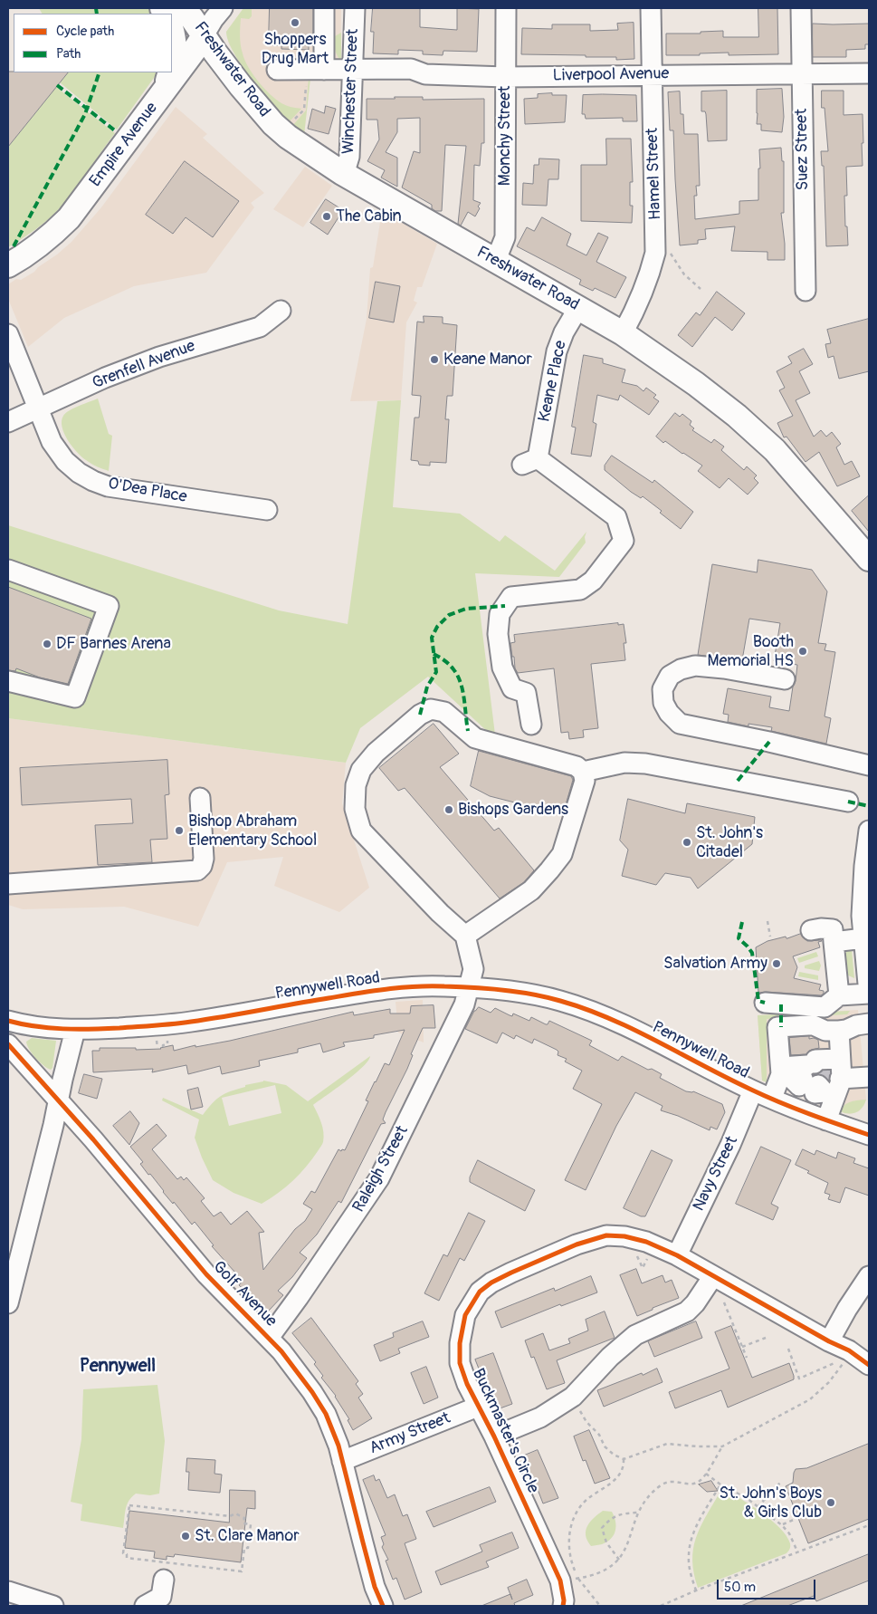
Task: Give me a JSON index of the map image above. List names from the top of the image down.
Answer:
{
  "streets": {
    "main road": ["Freshwater Road", "Empire Avenue"],
    "street": [
      "Liverpool Avenue",
      "Winchester Street",
      "Monchy Street",
      "Suez Street",
      "Hamel Street",
      "Grenfell Avenue",
      "Keane Place",
      "O'Dea Place",
      "Pennywell Road",
      "Raleigh Street",
      "Navy Street",
      "Golf Avenue",
      "Buckmaster's Circle",
      "Army Street"
    ]
  },
  "crossings": [
    ["Freshwater Road", "Winchester Street"],
    ["Freshwater Road", "Monchy Street"],
    ["Freshwater Road", "Empire Avenue"],
    ["Freshwater Road", "Hamel Street"],
    ["Freshwater Road", "Keane Place"],
    ["Liverpool Avenue", "Winchester Street"],
    ["Liverpool Avenue", "Monchy Street"],
    ["Liverpool Avenue", "Suez Street"],
    ["Liverpool Avenue", "Hamel Street"],
    ["Grenfell Avenue", "O'Dea Place"],
    ["Pennywell Road", "Raleigh Street"],
    ["Pennywell Road", "Navy Street"],
    ["Raleigh Street", "Golf Avenue"],
    ["Navy Street", "Buckmaster's Circle"],
    ["Golf Avenue", "Army Street"],
    ["Buckmaster's Circle", "Army Street"]
  ],
  "districts": ["Pennywell"],
  "places": [
    "Shoppers Drug Mart",
    "The Cabin",
    "Keane Manor",
    "DF Barnes Arena",
    "Booth Memorial HS",
    "Bishops Gardens",
    "Bishop Abraham Elementary School",
    "St. John's Citadel",
    "Salvation Army",
    "St. John's Boys & Girls Club",
    "St. Clare Manor"
  ],
  "legend": ["Cycle path", "Path"],
  "scale_bar": "50 m"
}
